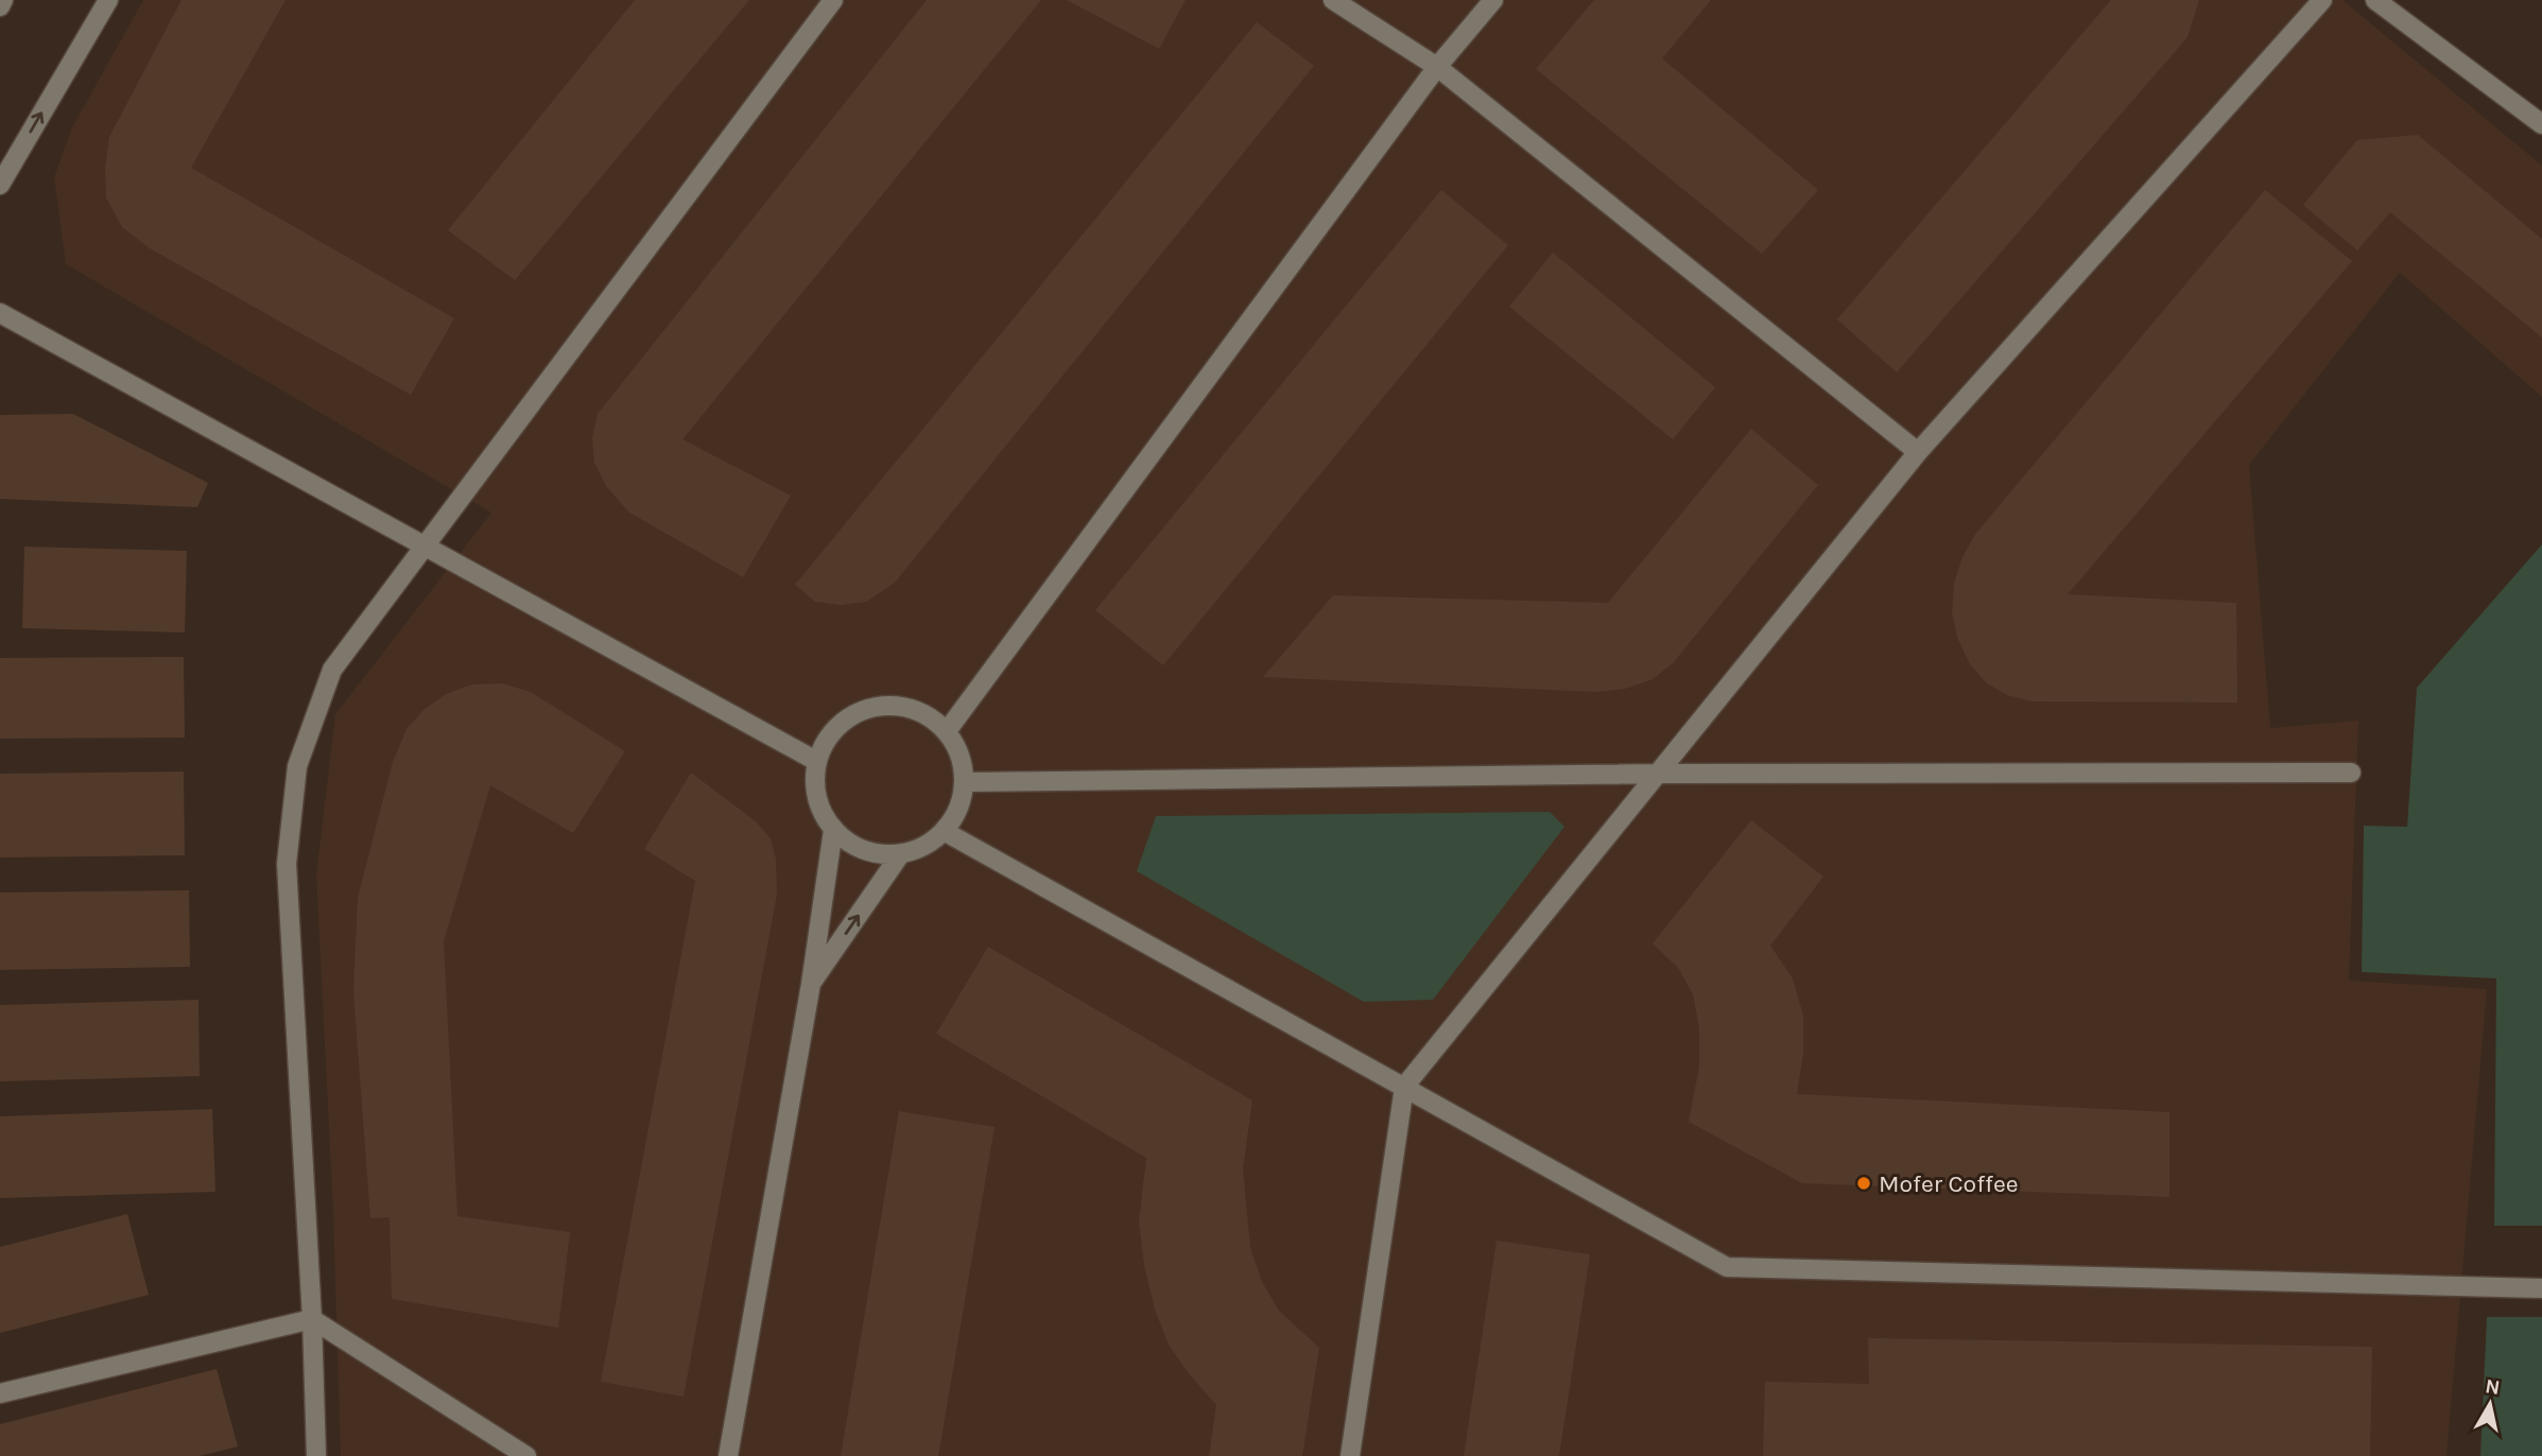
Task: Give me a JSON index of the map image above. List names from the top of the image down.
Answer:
{
  "places": ["Mofer Coffee"],
  "north": "top"
}
